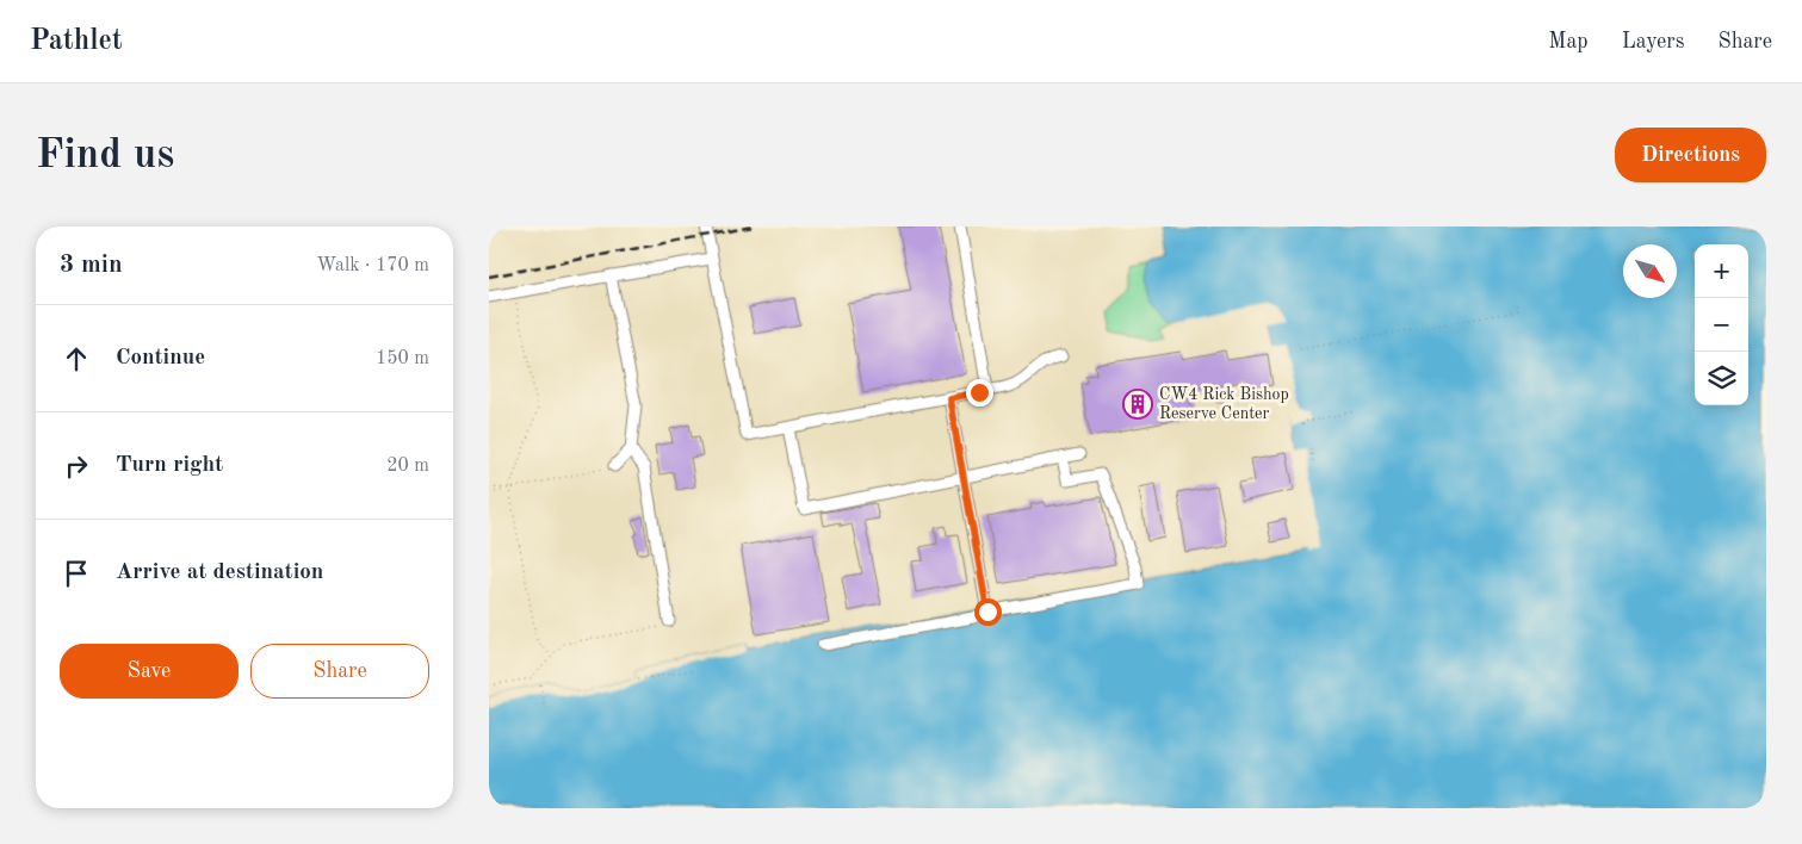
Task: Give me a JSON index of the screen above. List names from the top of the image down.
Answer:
{
  "places": {
    "building": ["CW4 Rick Bishop Reserve Center"]
  },
  "north": "bottom right",
  "page": {
    "header": "Pathlet",
    "nav": ["Map", "Layers", "Share"],
    "buttons": [
      "Directions",
      ["Save", "Share"]
    ],
    "title": "Find us",
    "heading": ["3 min", "Walk · 170 m"],
    "map_buttons": ["+", "−"],
    "list": [
      ["Continue", "150 m"],
      ["Turn right", "20 m"],
      "Arrive at destination"
    ]
  }
}
